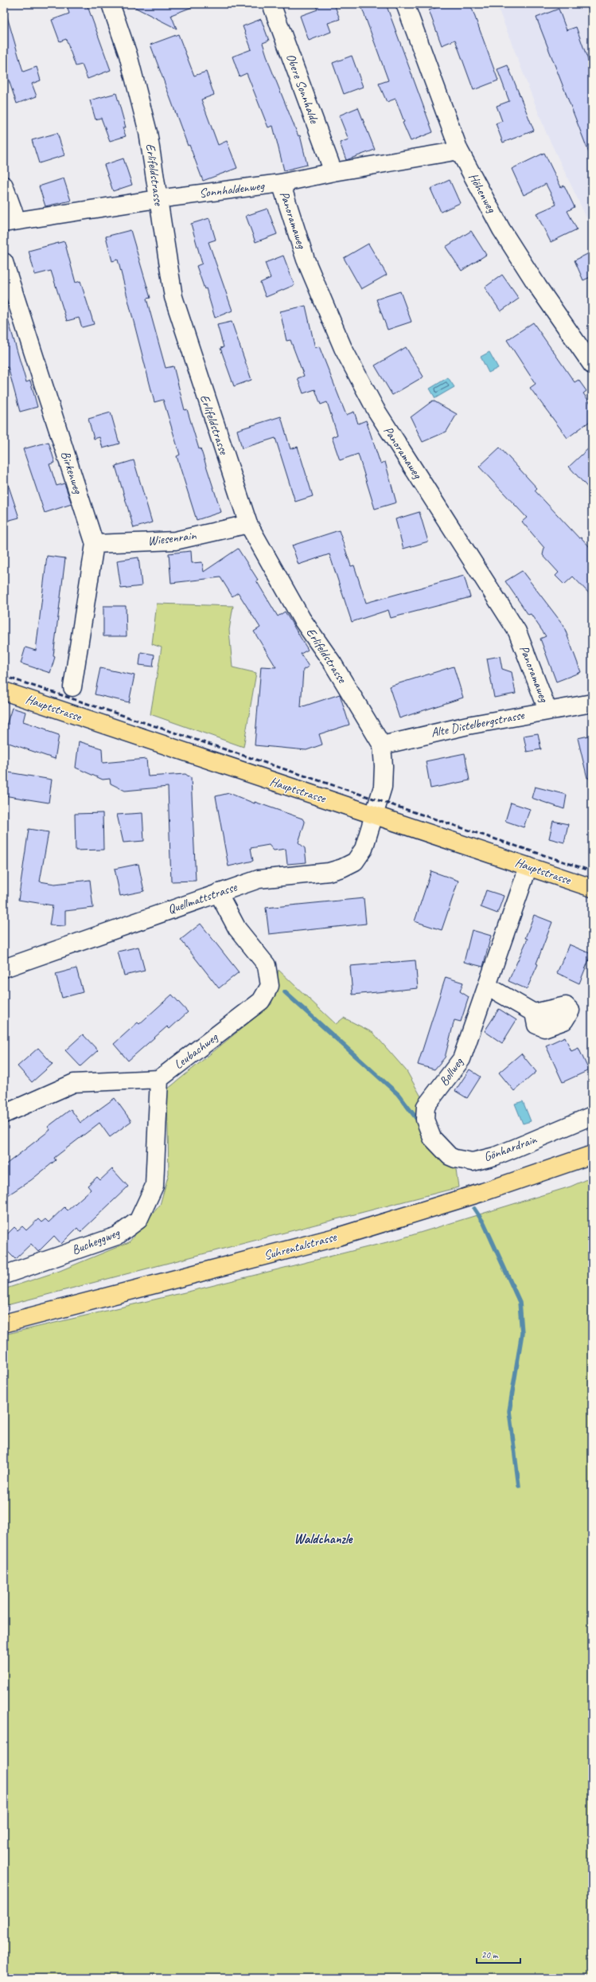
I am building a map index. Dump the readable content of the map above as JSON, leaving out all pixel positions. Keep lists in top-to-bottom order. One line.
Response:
{"streets":{"main road":["Hauptstrasse","Suhrentalstrasse"],"street":["Obere Sonnhalde","Erlifeldstrasse","Sonnhaldenweg","Höhenweg","Panoramaweg","Birkenweg","Wiesenrain","Alte Distelbergstrasse","Quellmattstrasse","Leubachweg","Bollweg","Gönhardrain","Bucheggweg"]},"crossings":[["Obere Sonnhalde","Sonnhaldenweg"],["Erlifeldstrasse","Sonnhaldenweg"],["Erlifeldstrasse","Wiesenrain"],["Erlifeldstrasse","Hauptstrasse"],["Erlifeldstrasse","Alte Distelbergstrasse"],["Erlifeldstrasse","Quellmattstrasse"],["Sonnhaldenweg","Höhenweg"],["Sonnhaldenweg","Panoramaweg"],["Panoramaweg","Alte Distelbergstrasse"],["Birkenweg","Wiesenrain"],["Hauptstrasse","Quellmattstrasse"],["Hauptstrasse","Bollweg"],["Quellmattstrasse","Leubachweg"],["Leubachweg","Bucheggweg"],["Bollweg","Gönhardrain"]],"districts":["Waldchanzle"],"scale_bar":"20 m"}
